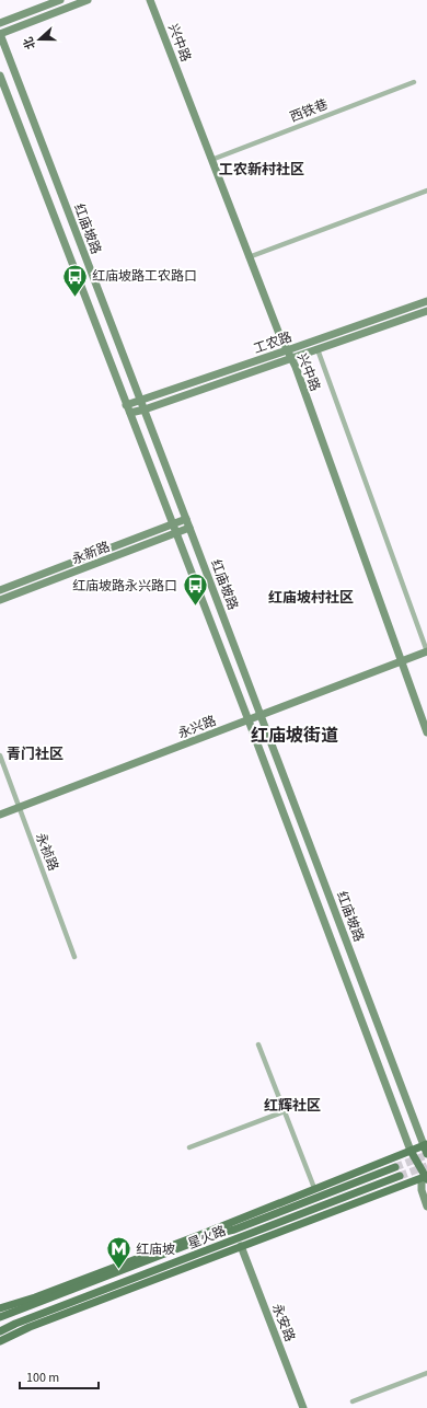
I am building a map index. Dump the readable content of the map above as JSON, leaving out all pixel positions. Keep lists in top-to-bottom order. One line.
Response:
{"streets":{"main road":["兴中路","红庙坡路","工农路","永新路","永兴路","星火路","永安路"],"street":["西铁巷","永祯路"]},"crossings":[["兴中路","西铁巷"],["兴中路","工农路"],["兴中路","永兴路"],["红庙坡路","工农路"],["红庙坡路","永新路"],["红庙坡路","永兴路"],["永兴路","永祯路"]],"districts":["工农新村社区","红庙坡村社区","红庙坡街道","青门社区","红辉社区"],"places":{"bus stop":["红庙坡路工农路口","红庙坡路永兴路口"],"metro station":["红庙坡"]},"scale_bar":"100 m","north":"left"}
